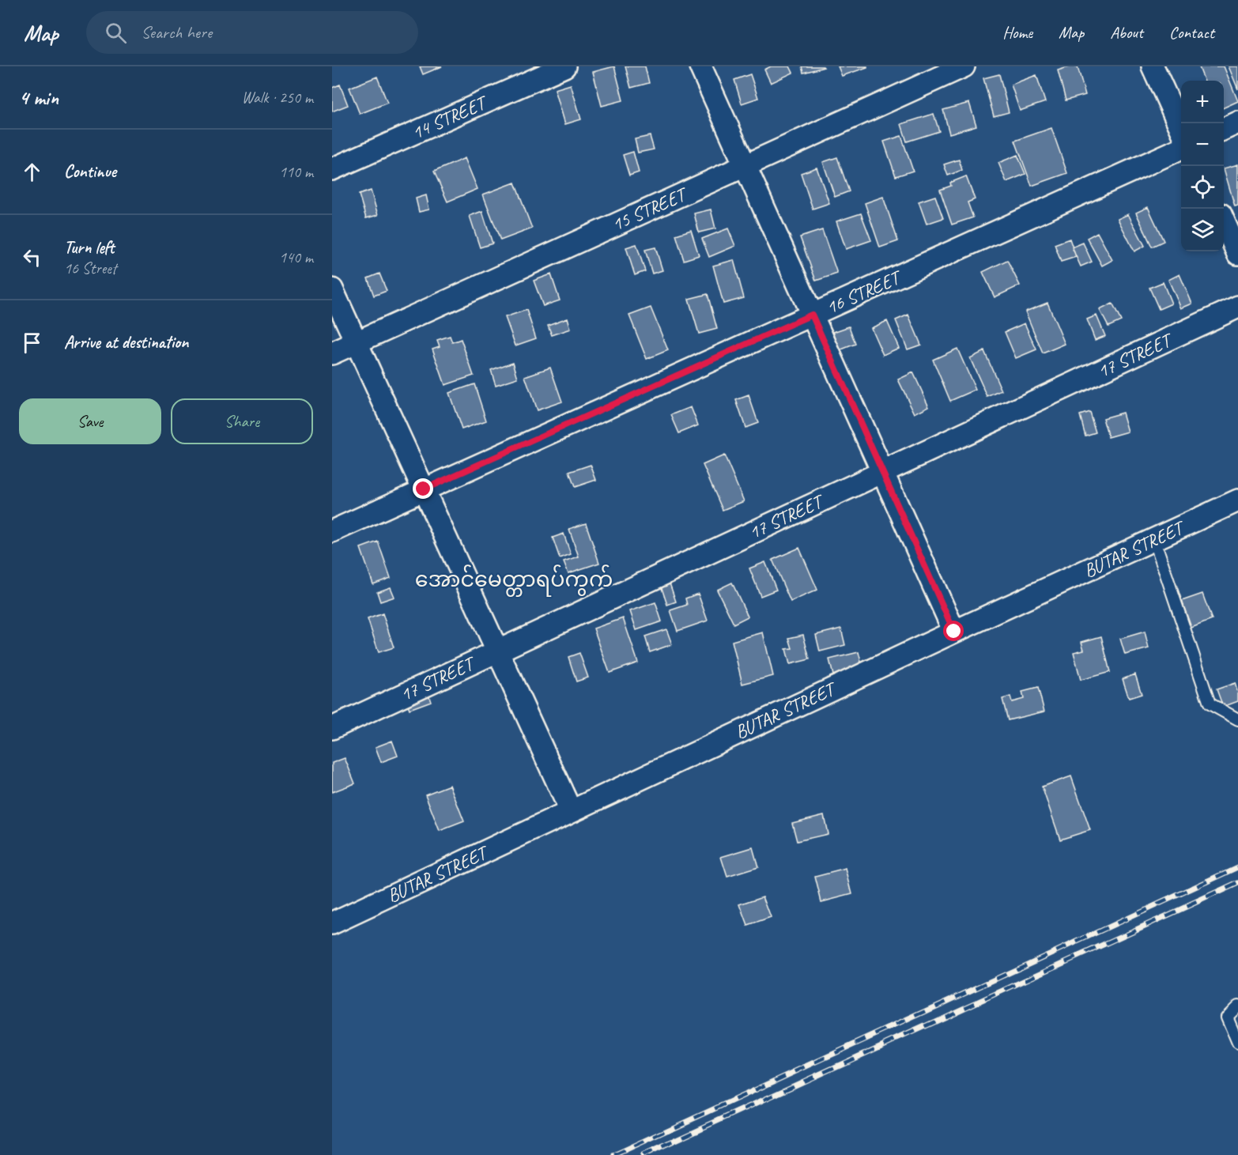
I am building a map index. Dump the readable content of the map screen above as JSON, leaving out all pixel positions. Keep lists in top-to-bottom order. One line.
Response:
{"streets":{"street":["14 STREET","15 STREET","16 STREET","17 STREET","BUTAR STREET"]},"districts":["အောင်မေတ္တာရပ်ကွက်"],"page":{"header":"Map","search":"Search here","nav":["Home","Map","About","Contact"],"heading":["4 min","Walk · 250 m"],"map_buttons":["+","−"],"list":[["Continue","110 m"],["Turn left","16 Street","140 m"],"Arrive at destination"],"buttons":["Save","Share"]}}
